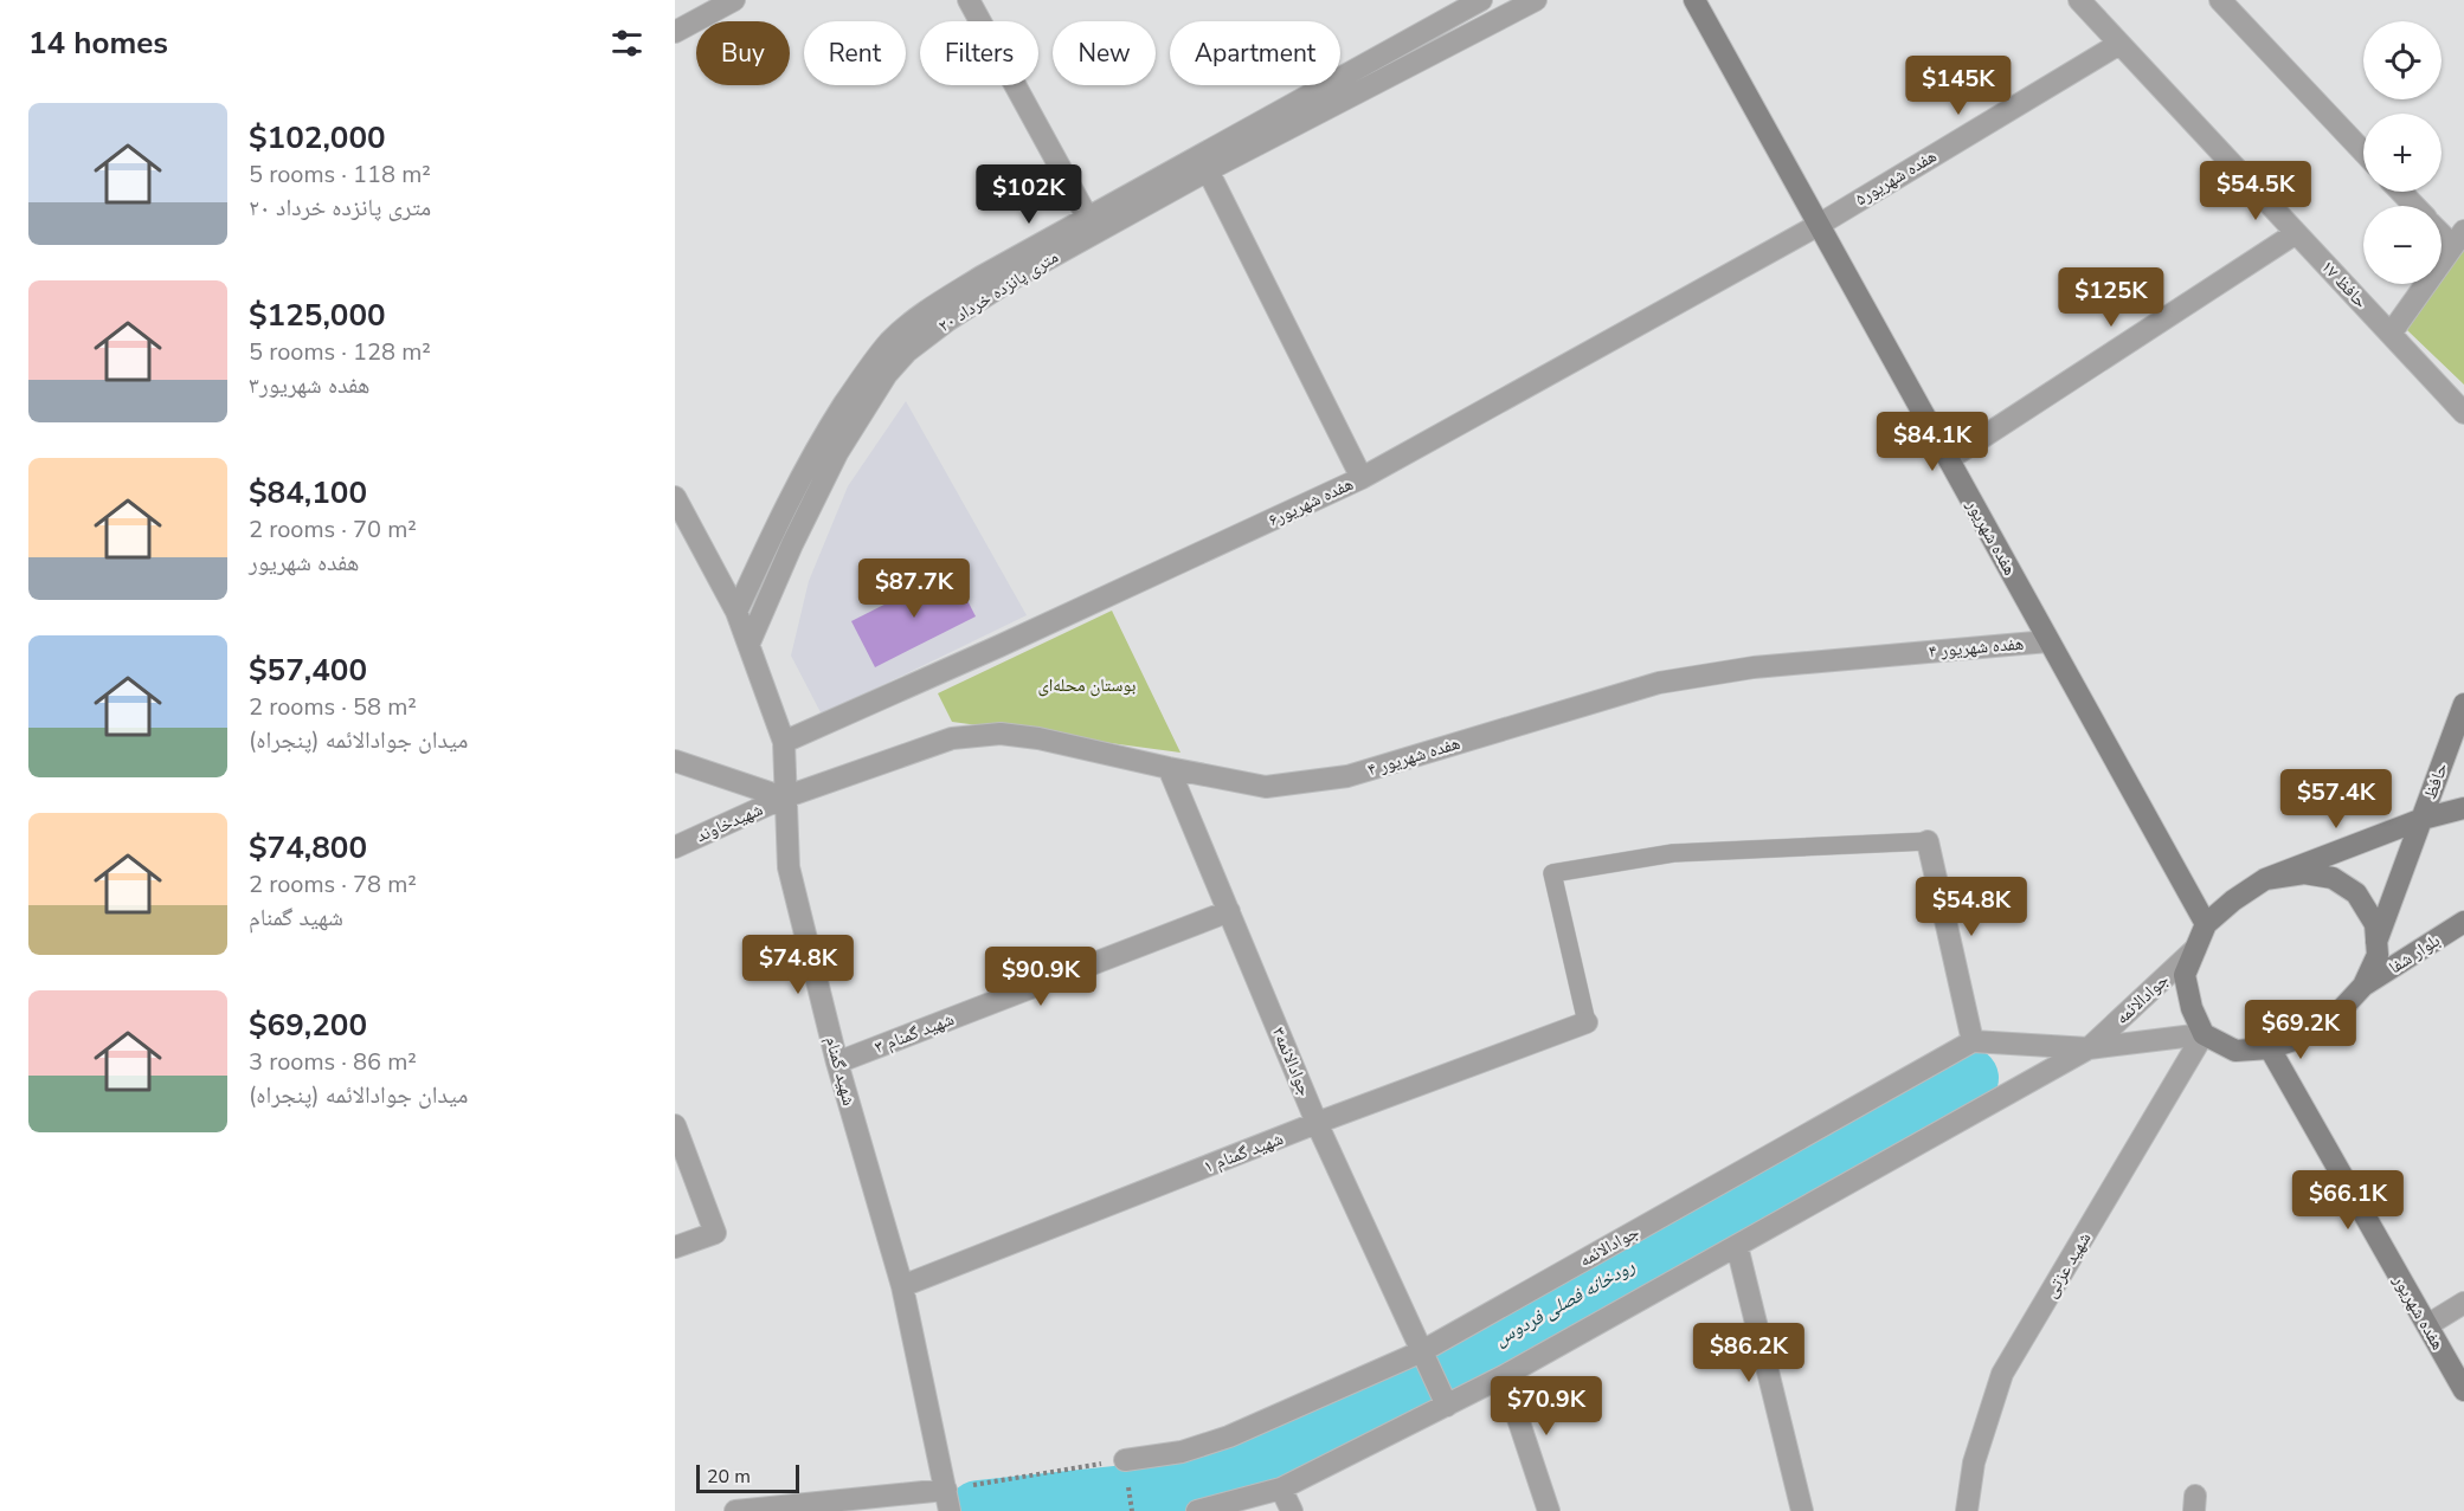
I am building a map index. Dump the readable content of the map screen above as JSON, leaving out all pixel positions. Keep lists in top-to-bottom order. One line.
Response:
{"streets":{"main road":["هفده شهریور","حافظ","بلوار شفا"],"street":["هفده شهریور۵","حافظ ۱۷","۲۰ متری پانزده خرداد","هفده شهریور۶","هفده شهریور ۴","شهیدخاوند","جوادالائمه","شهید گمنام ۳","جوادالائمه۳","شهید گمنام","شهید گمنام ۱","شهید عزتی"]},"crossings":[["هفده شهریور۵","حافظ ۱۷"],["هفده شهریور۵","هفده شهریور۶"],["هفده شهریور۵","هفده شهریور"],["۲۰ متری پانزده خرداد","شهید گمنام"],["هفده شهریور۶","هفده شهریور"],["هفده شهریور۶","شهید گمنام"],["هفده شهریور","هفده شهریور ۴"],["هفده شهریور","حافظ"],["هفده شهریور","بلوار شفا"],["هفده شهریور","جوادالائمه"],["هفده شهریور","شهید عزتی"],["هفده شهریور ۴","شهیدخاوند"],["هفده شهریور ۴","جوادالائمه۳"],["هفده شهریور ۴","شهید گمنام"],["حافظ","بلوار شفا"],["حافظ","جوادالائمه"],["حافظ","شهید عزتی"],["شهیدخاوند","شهید گمنام"],["بلوار شفا","جوادالائمه"],["بلوار شفا","شهید عزتی"],["جوادالائمه","جوادالائمه۳"],["جوادالائمه","شهید عزتی"],["شهید گمنام ۳","جوادالائمه۳"],["شهید گمنام ۳","شهید گمنام"],["جوادالائمه۳","شهید گمنام ۱"],["شهید گمنام","شهید گمنام ۱"]],"water":["رودخانه فصلی فردوس"],"parks":["بوستان محله‌ای"],"scale_bar":"20 m","page":{"heading":"14 homes","map_buttons":["+","−"],"chip":["Buy","Rent","Filters","New","Apartment"],"price":["$145K","$54.5K","$102K","$125K","$84.1K","$87.7K","$57.4K","$54.8K","$74.8K","$90.9K","$69.2K","$66.1K","$86.2K","$70.9K"],"list":[{"name":"$102,000","note":"5 rooms · 118 m² · ۲۰ متری پانزده خرداد"},{"name":"$125,000","note":"5 rooms · 128 m² · هفده شهریور۳"},{"name":"$84,100","note":"2 rooms · 70 m² · هفده شهریور"},{"name":"$57,400","note":"2 rooms · 58 m² · میدان جوادالائمه (پنجراه)"},{"name":"$74,800","note":"2 rooms · 78 m² · شهید گمنام"},{"name":"$69,200","note":"3 rooms · 86 m² · میدان جوادالائمه (پنجراه)"}],"scale":"20 m"}}
